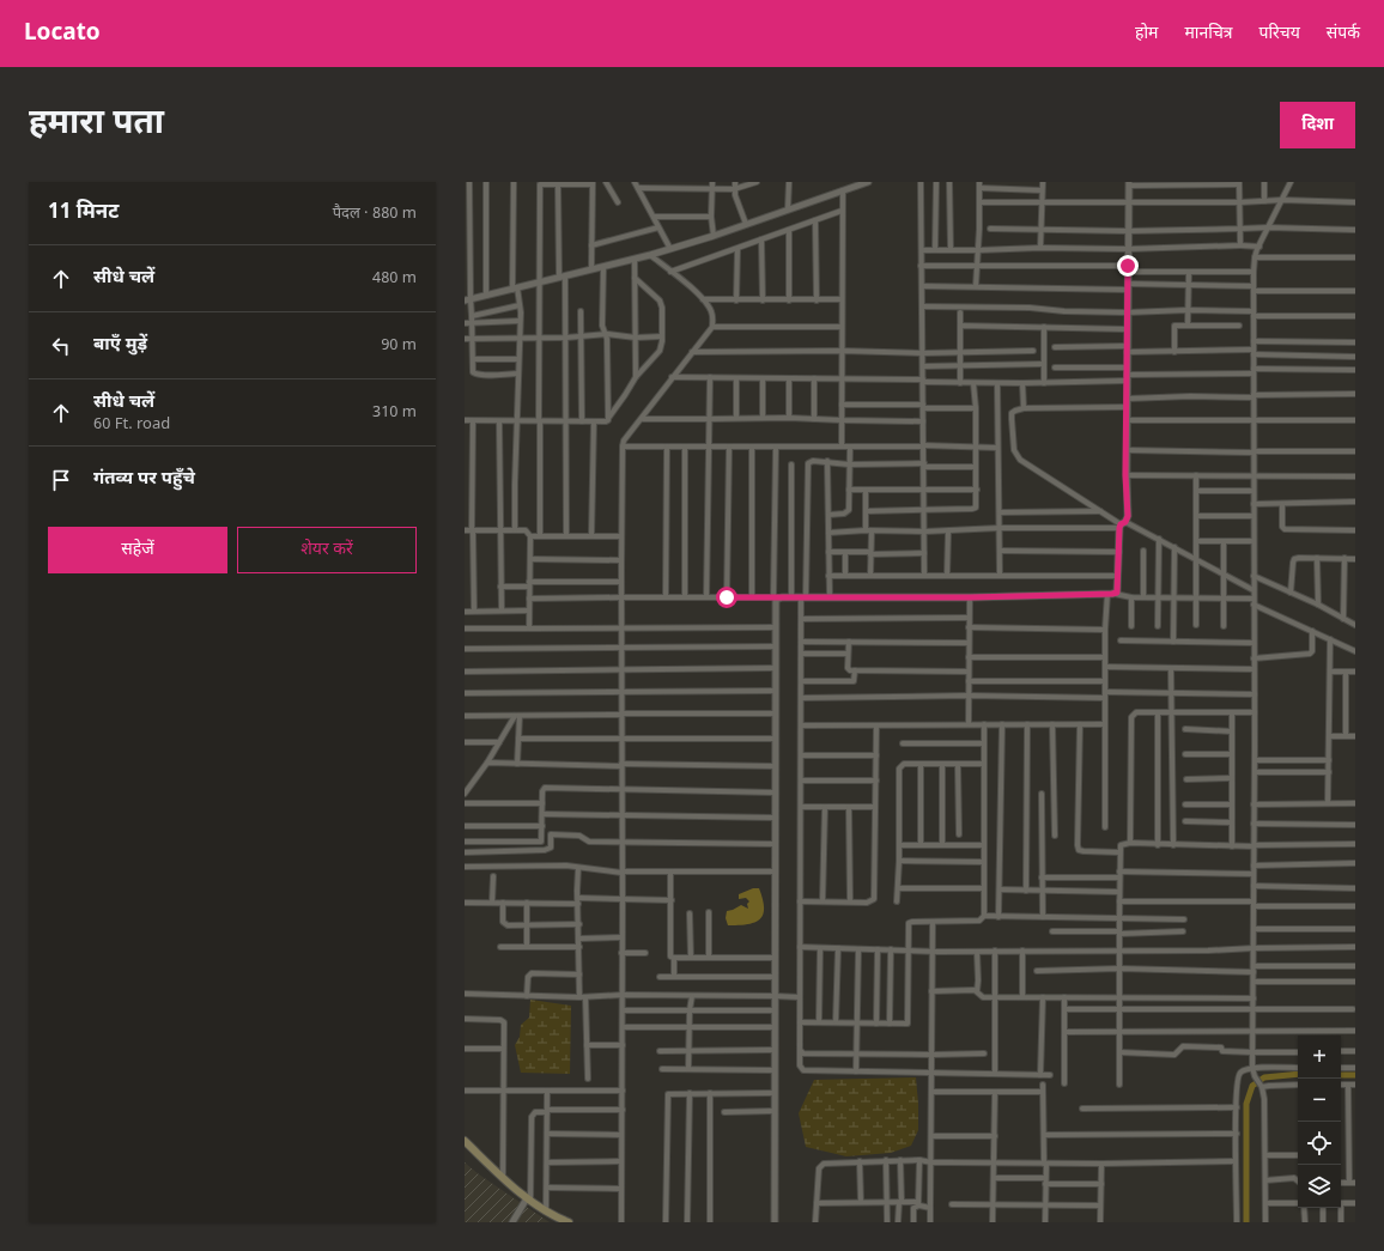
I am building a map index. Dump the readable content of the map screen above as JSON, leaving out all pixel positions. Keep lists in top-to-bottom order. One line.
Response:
{"page":{"header":"Locato","nav":["होम","मानचित्र","परिचय","संपर्क"],"buttons":["दिशा",["सहेजें","शेयर करें"]],"title":"हमारा पता","heading":["11 मिनट","पैदल · 880 m"],"list":[["सीधे चलें","480 m"],["बाएँ मुड़ें","90 m"],["सीधे चलें","60 Ft. road","310 m"],"गंतव्य पर पहुँचे"],"map_buttons":["+","−"]}}
